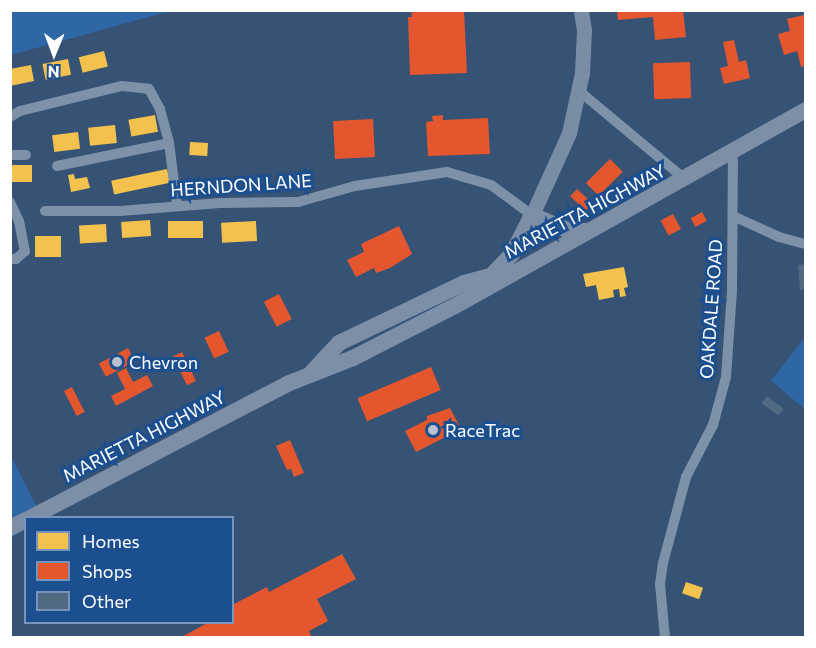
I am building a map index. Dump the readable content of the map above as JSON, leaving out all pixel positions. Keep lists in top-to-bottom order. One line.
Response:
{"streets":{"main road":["MARIETTA HIGHWAY"],"street":["HERNDON LANE","OAKDALE ROAD"]},"crossings":[["HERNDON LANE","MARIETTA HIGHWAY"],["MARIETTA HIGHWAY","OAKDALE ROAD"]],"places":["Chevron","RaceTrac"],"legend":["Homes","Shops","Other"],"north":"bottom"}
